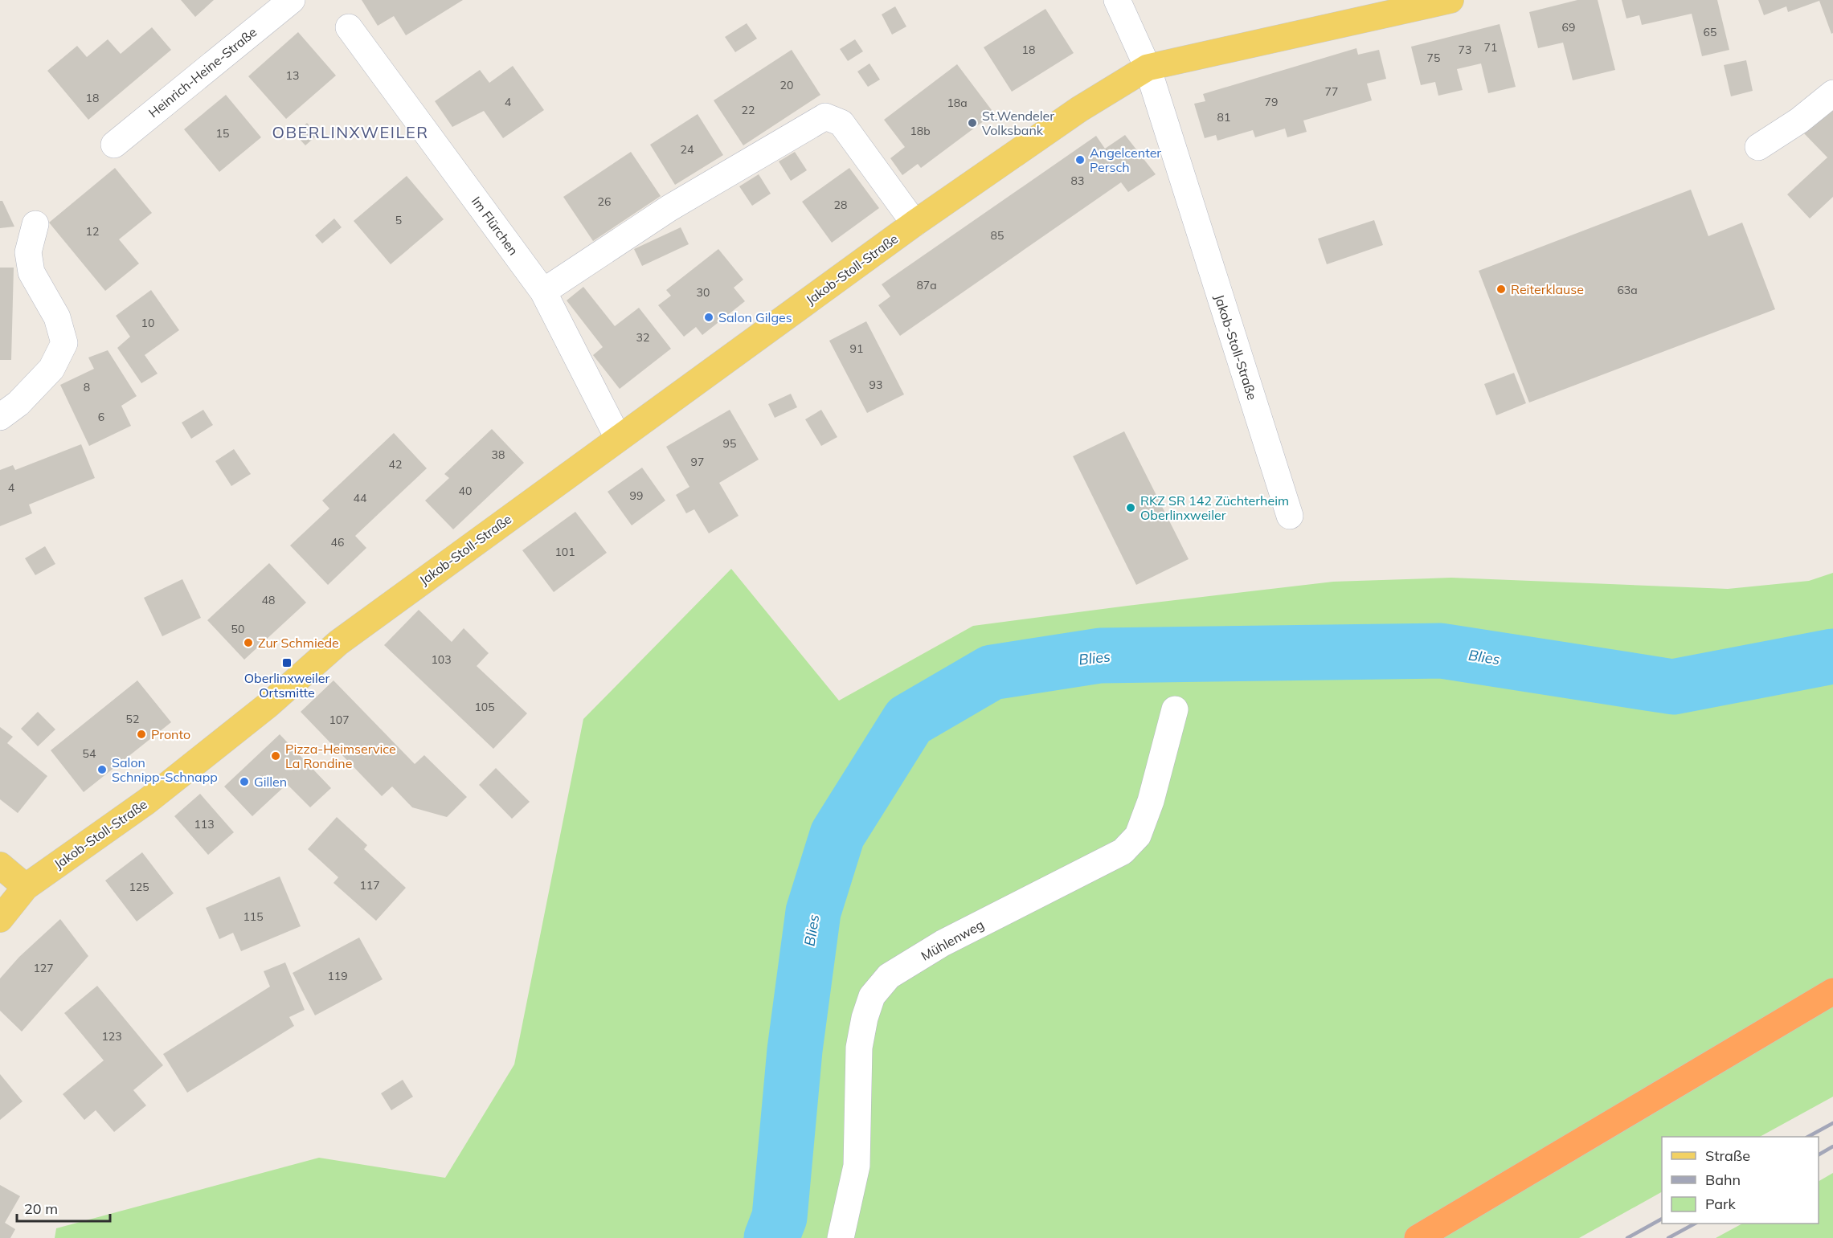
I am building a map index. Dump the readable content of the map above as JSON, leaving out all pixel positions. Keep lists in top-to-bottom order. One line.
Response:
{"streets":{"main road":["Jakob-Stoll-Straße"],"street":["Heinrich-Heine-Straße","Im Flürchen","Mühlenweg"]},"crossings":[["Im Flürchen","Jakob-Stoll-Straße"]],"districts":["OBERLINXWEILER"],"water":["Blies"],"places":{"other":["St.Wendeler Volksbank","Angelcenter Persch","Reiterklause","Salon Gilges","RKZ SR 142 Züchterheim Oberlinxweiler","Zur Schmiede","Pronto","Pizza-Heimservice La Rondine","Salon Schnipp-Schnapp","Gillen"],"transit":["Oberlinxweiler Ortsmitte"]},"house_numbers":["69","65","71","18","73","75","13","20","77","18","4","79","18a","22","81","18b","15","24","83","26","28","5","12","85","87a","63a","30","10","32","91","93","8","6","95","38","97","42","4","40","99","44","46","101","48","50","103","105","52","107","54","113","117","125","115","127","119","123"],"legend":["Straße","Bahn","Park"],"scale_bar":"20 m"}
